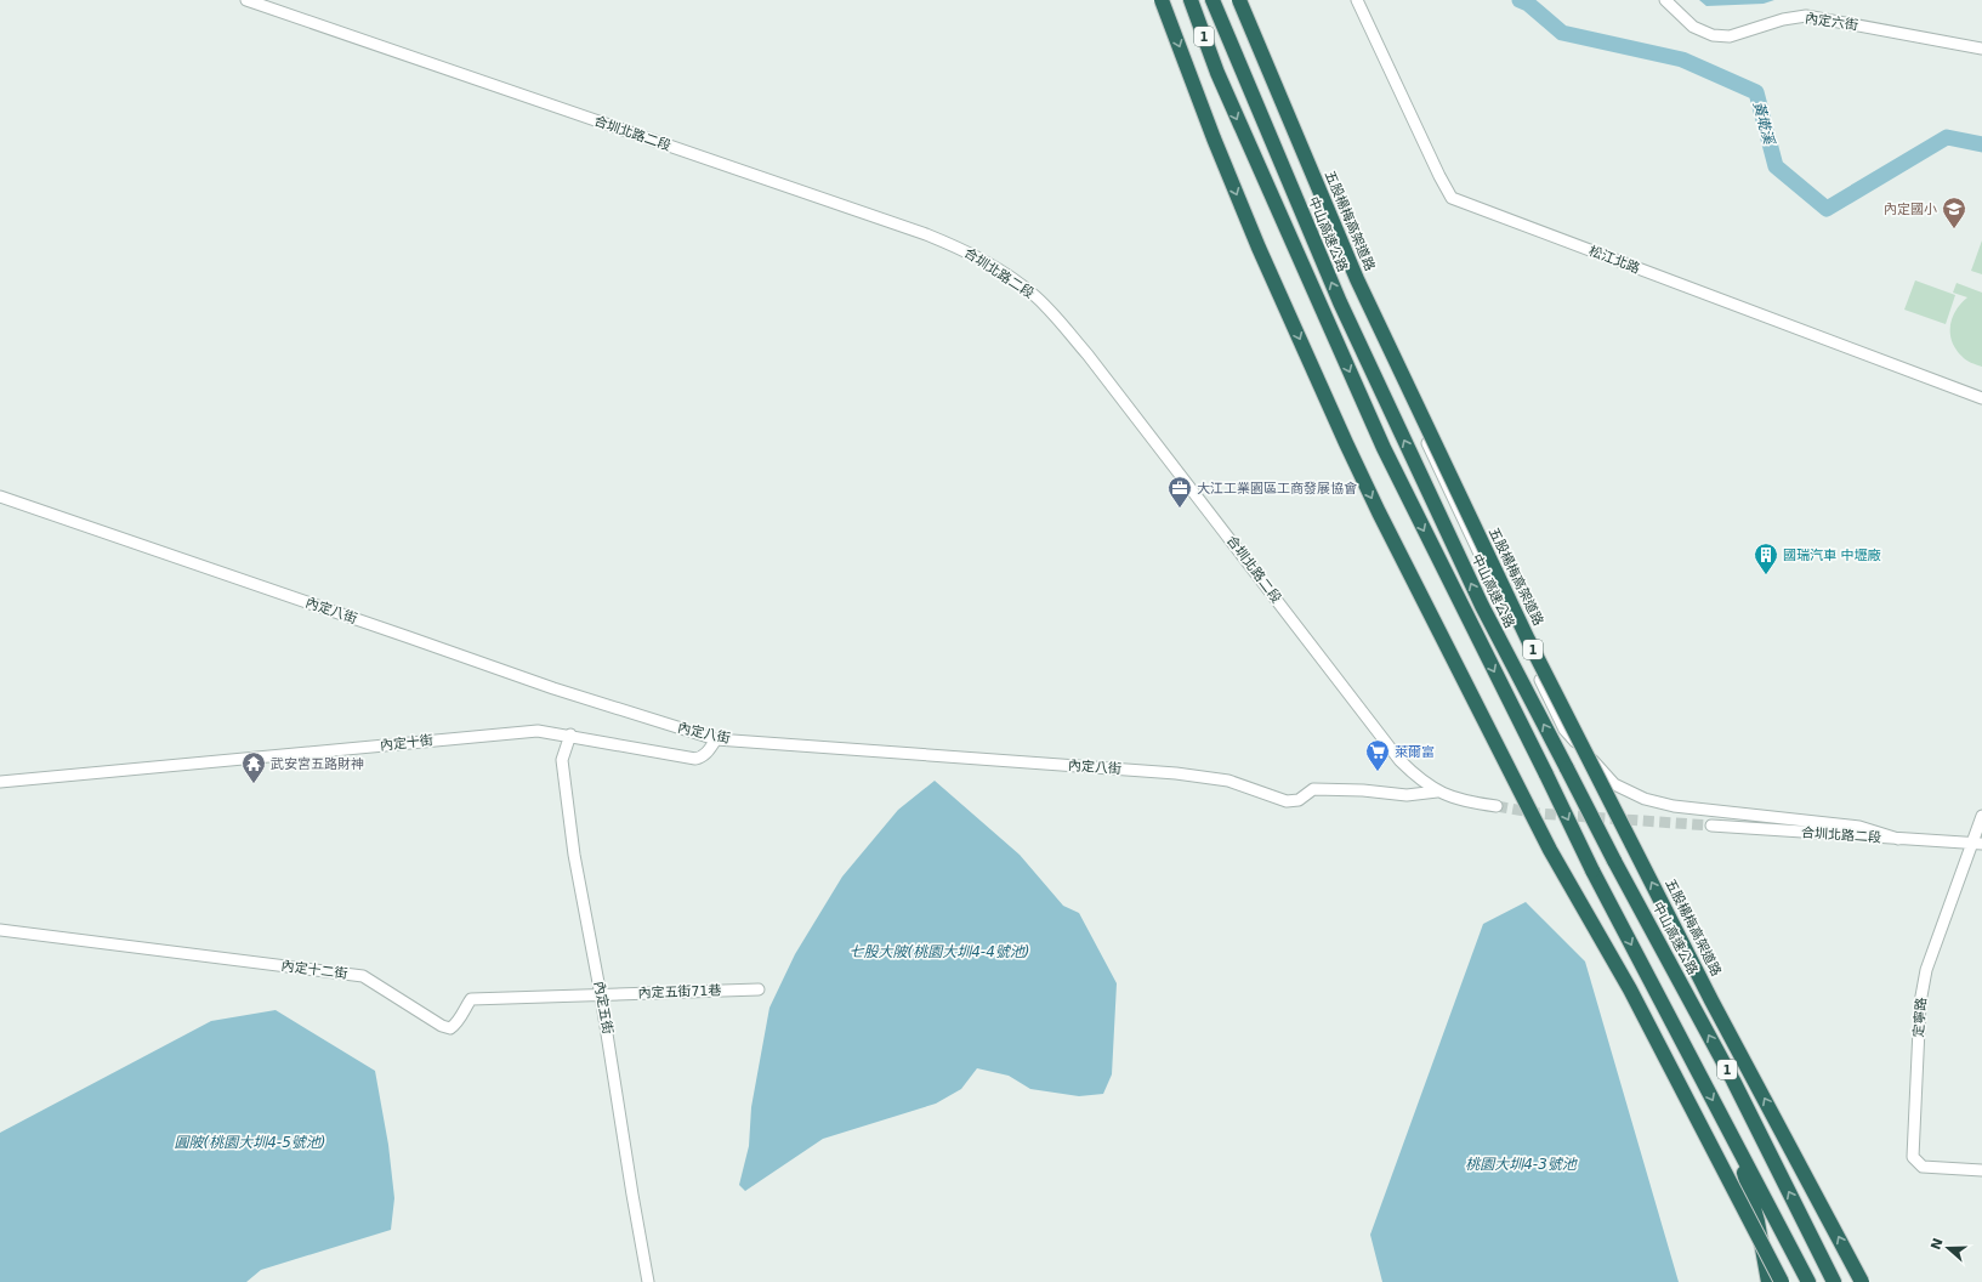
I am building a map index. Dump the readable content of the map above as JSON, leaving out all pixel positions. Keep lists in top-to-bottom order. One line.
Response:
{"streets":{"highway":["1","五股楊梅高架道路","中山高速公路"],"street":["內定六街","合圳北路二段","松江北路","內定八街","內定十街","內定十二街","內定五街71巷","內定五街","定寧路"]},"crossings":[["合圳北路二段","內定八街"],["合圳北路二段","定寧路"],["內定八街","內定十街"],["內定十街","內定五街"],["內定十二街","內定五街71巷"],["內定十二街","內定五街"],["內定五街71巷","內定五街"]],"water":["黃墘溪","七股大陂(桃園大圳4-4號池)","圓陂(桃園大圳4-5號池)","桃園大圳4-3號池"],"places":{"school or university":["內定國小"],"office":["大江工業園區工商發展協會"],"building":["國瑞汽車 中壢廠"],"supermarket":["萊爾富"],"temple":["武安宮五路財神"]},"north":"left"}
